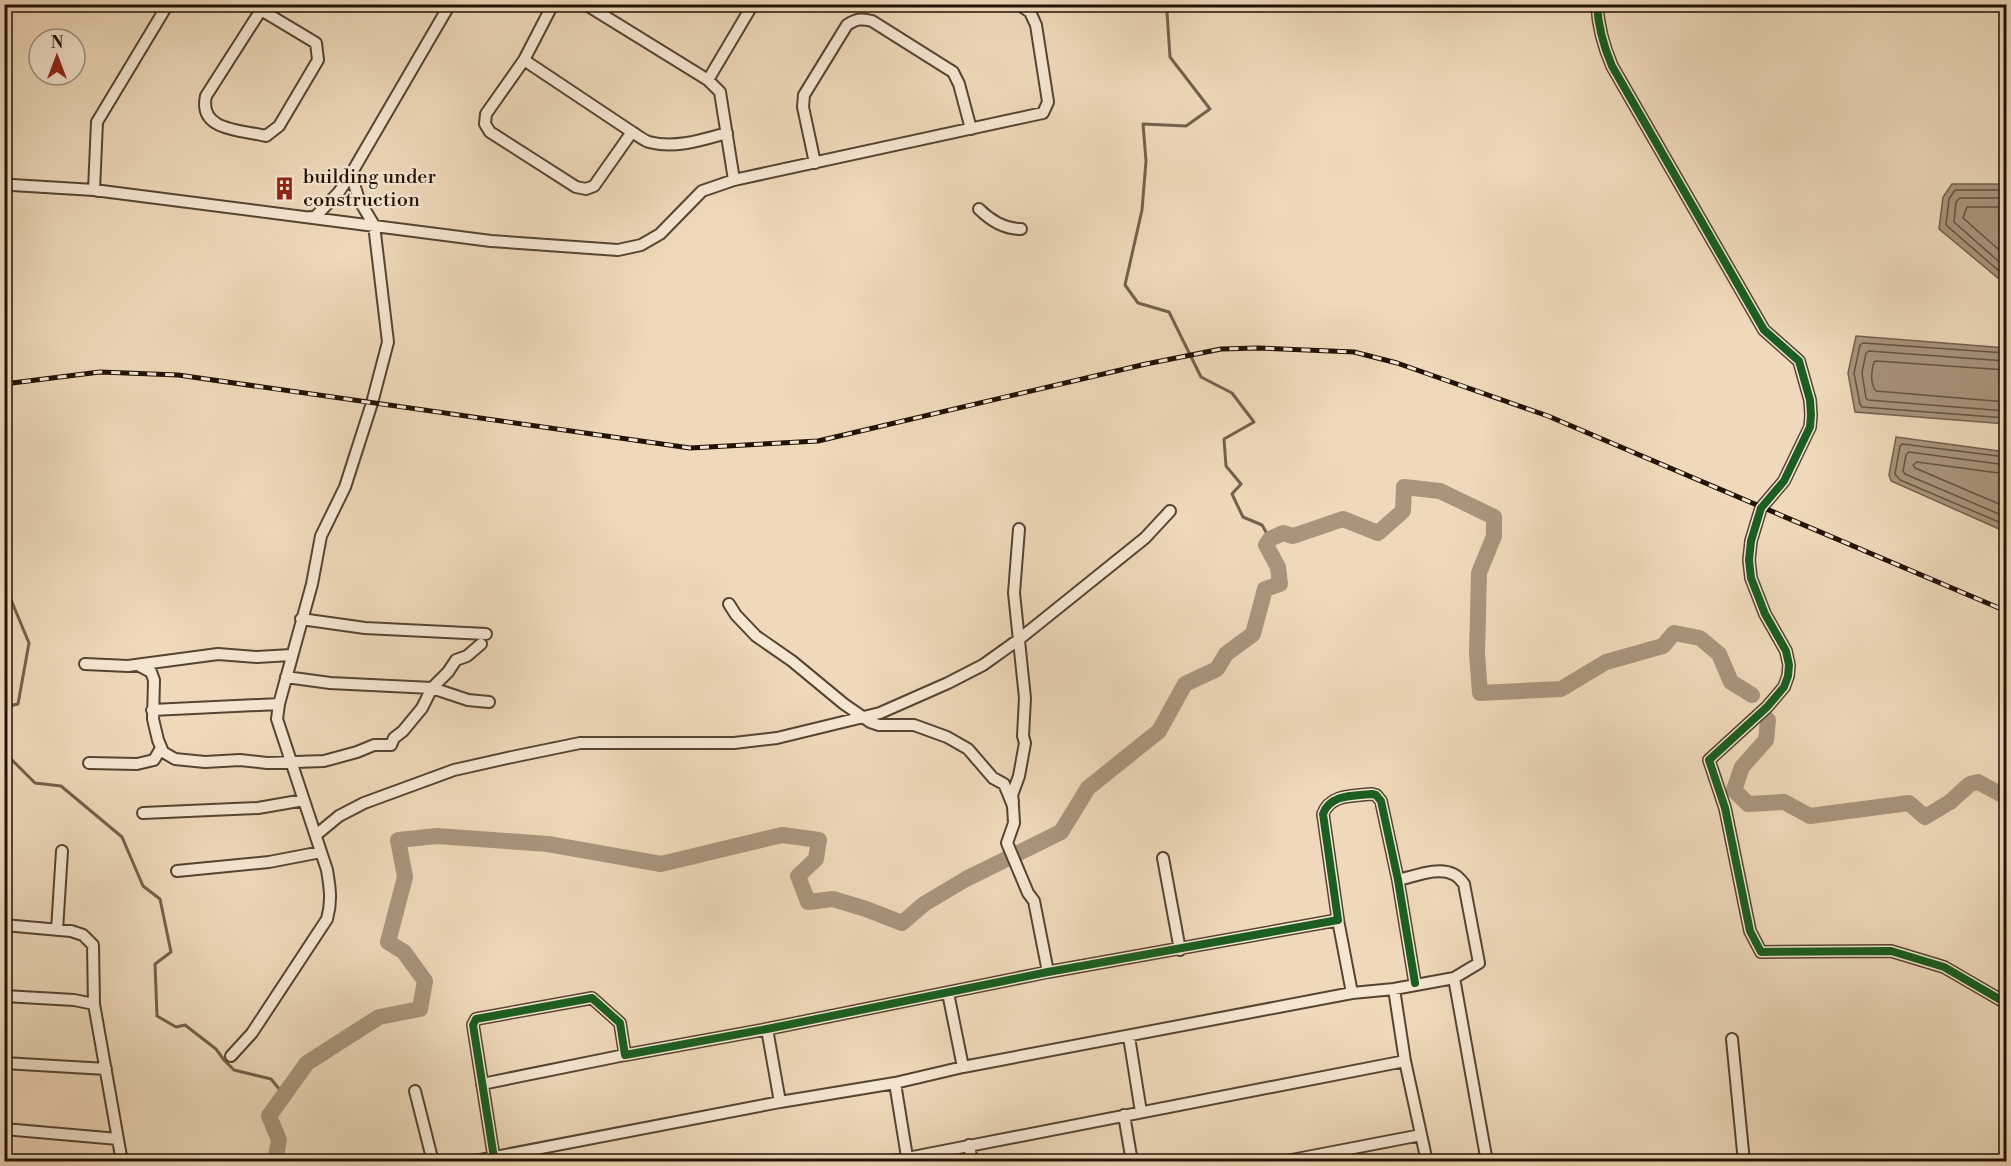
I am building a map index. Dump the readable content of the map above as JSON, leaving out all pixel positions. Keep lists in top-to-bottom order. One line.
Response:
{"places":{"building":["building under construction"]},"north":"top"}
